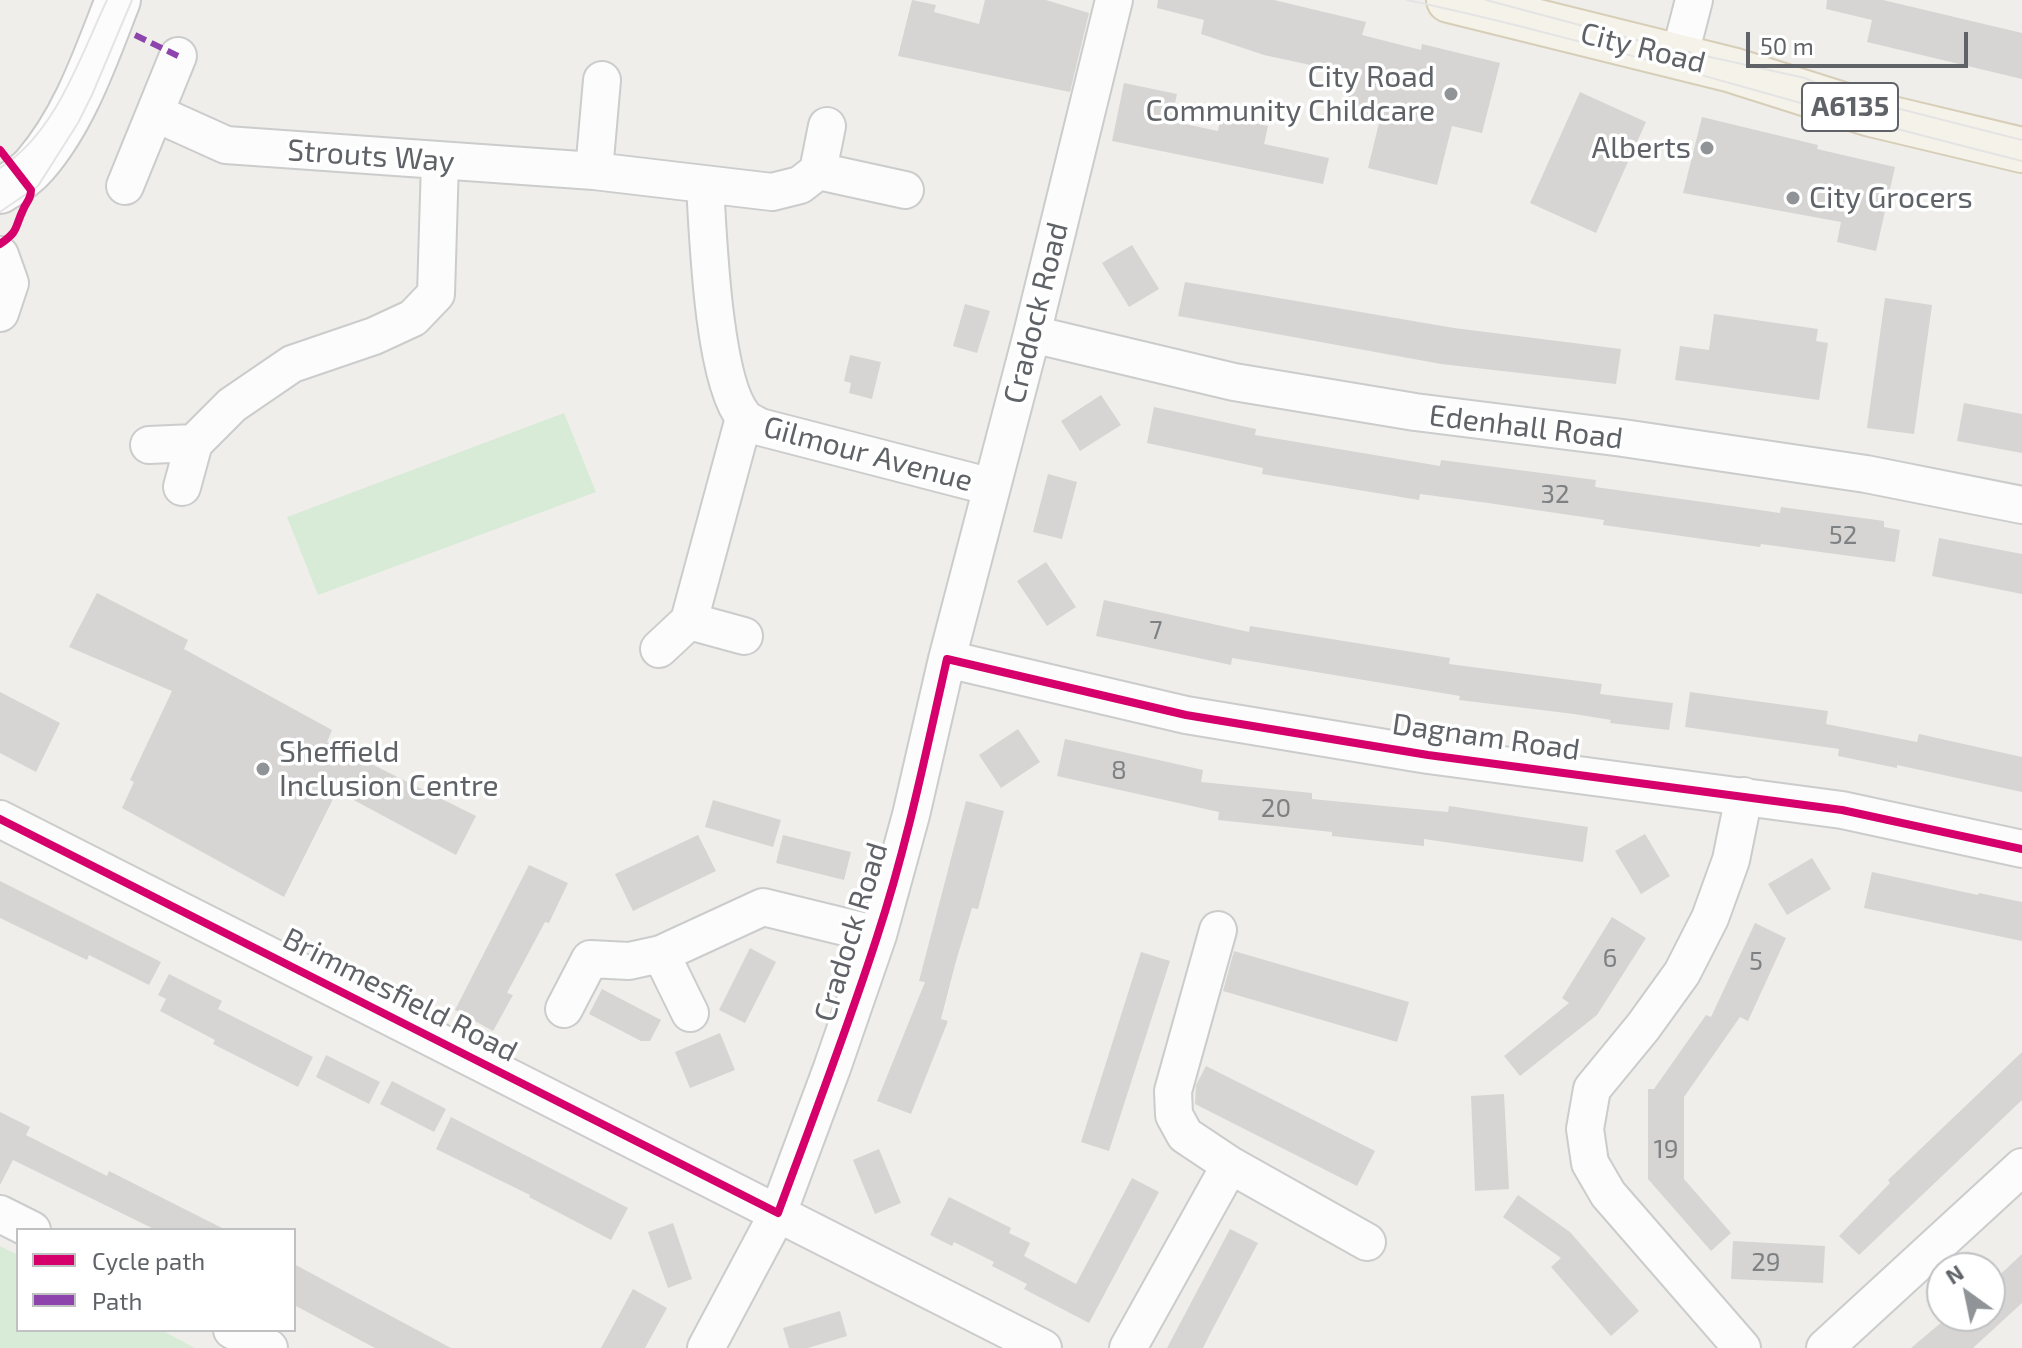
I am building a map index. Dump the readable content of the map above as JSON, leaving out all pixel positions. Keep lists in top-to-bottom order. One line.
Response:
{"streets":{"main road":["City Road","A6135"],"street":["Strouts Way","Cradock Road","Edenhall Road","Gilmour Avenue","Dagnam Road","Brimmesfield Road"]},"crossings":[["Strouts Way","Gilmour Avenue"],["Cradock Road","Edenhall Road"],["Cradock Road","Gilmour Avenue"],["Cradock Road","Dagnam Road"],["Cradock Road","Brimmesfield Road"]],"places":["City Road Community Childcare","Alberts","City Grocers","Sheffield Inclusion Centre"],"house_numbers":["32","52","7","8","20","6","5","19","29"],"legend":["Cycle path","Path"],"scale_bar":"50 m","north":"top left"}
